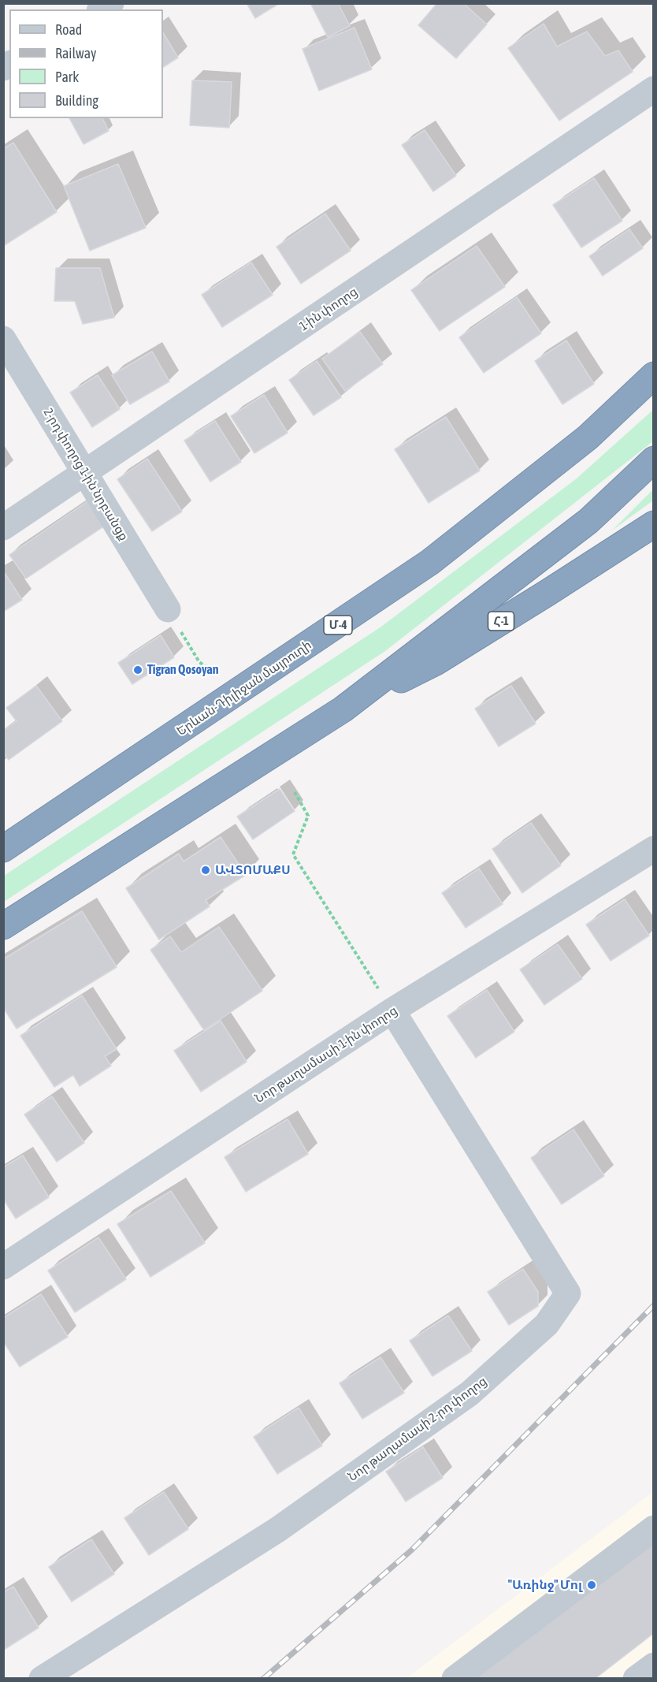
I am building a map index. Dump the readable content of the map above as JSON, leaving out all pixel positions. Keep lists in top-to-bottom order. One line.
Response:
{"streets":{"highway":["Հ-1","Մ-4","Երևան-Դիլիջան մայրուղի"],"street":["1-ին փողոց","2-րդ փողոց 1-ին նրբանցք","Նոր թաղամասի 1-ին փողոց","Նոր թաղամասի 2-րդ փողոց"]},"crossings":[["1-ին փողոց","2-րդ փողոց 1-ին նրբանցք"],["Նոր թաղամասի 1-ին փողոց","Նոր թաղամասի 2-րդ փողոց"]],"places":["Tigran Qosoyan","ԱՎՏՈՄԱՔՍ","\"Առինջ\" Մոլ"],"legend":["Road","Railway","Park","Building"]}
